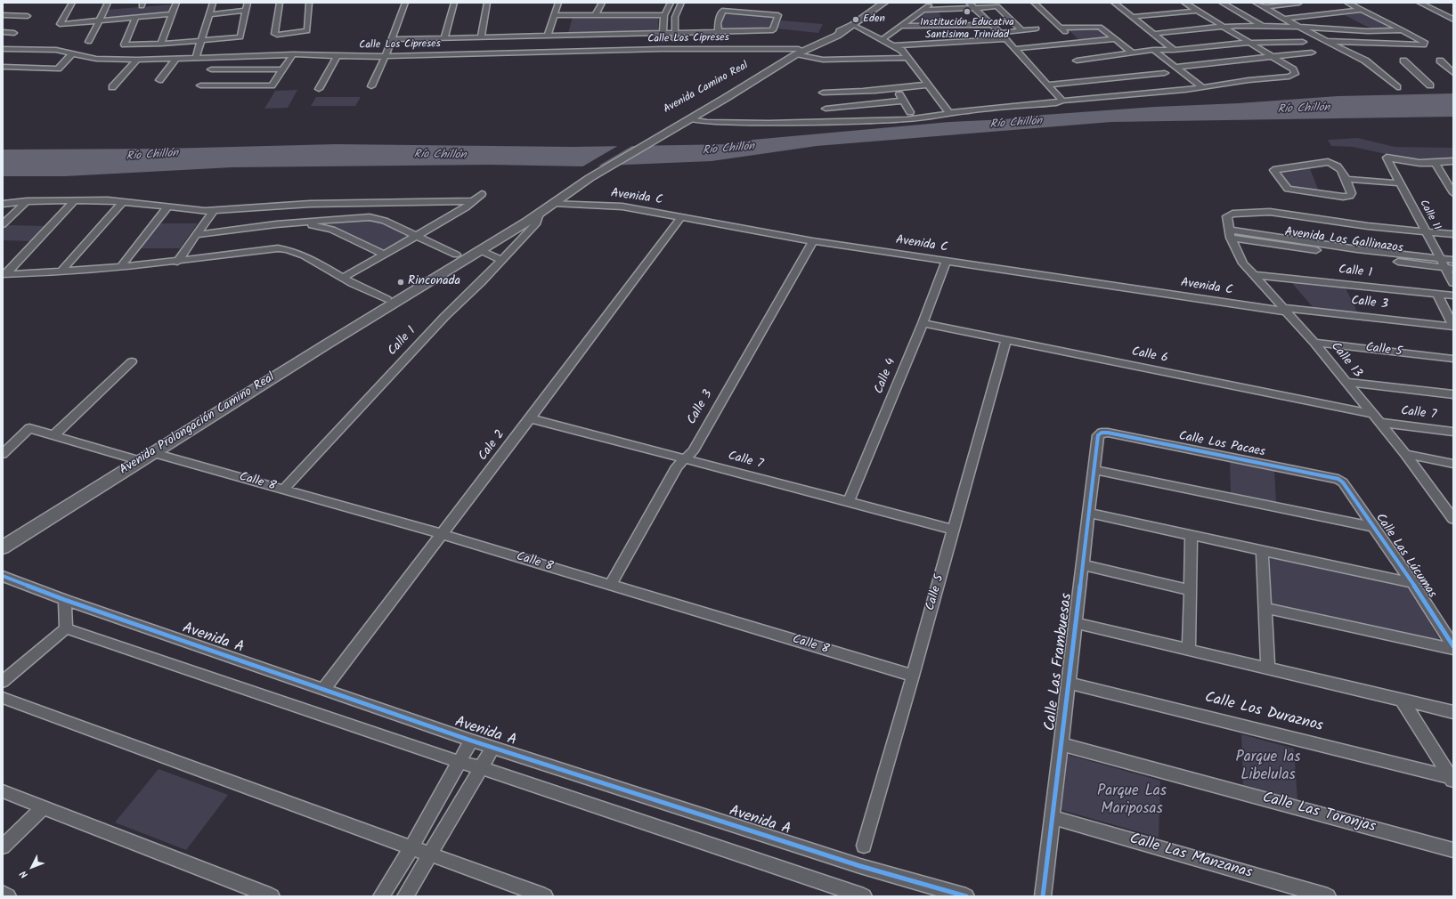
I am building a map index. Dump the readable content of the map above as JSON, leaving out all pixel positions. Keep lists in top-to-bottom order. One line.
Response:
{"streets":{"main road":["Avenida Camino Real","Avenida Prolongación Camino Real"],"street":["Calle Los Cipreses","Avenida C","Calle 11","Avenida Los Gallinazos","Calle 1","Calle 3","Calle 5","Calle 6","Calle 13","Calle 4","Calle 7","Calle Los Pacaes","Cale 2","Calle 8","Calle Las Lúcumas","Avenida A","Calle Las Frambuesas","Calle Los Duraznos","Calle Las Toronjas","Calle Las Manzanas"]},"crossings":[["Calle Los Cipreses","Avenida Camino Real"],["Avenida Camino Real","Avenida Prolongación Camino Real"],["Avenida C","Calle 3"],["Avenida C","Calle 13"],["Avenida C","Calle 4"],["Avenida C","Avenida Prolongación Camino Real"],["Avenida C","Cale 2"],["Calle 11","Avenida Los Gallinazos"],["Calle 11","Calle 13"],["Avenida Los Gallinazos","Calle 13"],["Calle 1","Calle 13"],["Calle 1","Avenida Prolongación Camino Real"],["Calle 1","Calle 8"],["Calle 3","Calle 13"],["Calle 3","Calle 7"],["Calle 3","Calle 8"],["Calle 5","Calle 6"],["Calle 5","Calle 13"],["Calle 5","Calle 7"],["Calle 5","Calle 8"],["Calle 6","Calle 13"],["Calle 6","Calle 4"],["Calle 13","Calle 7"],["Calle 4","Calle 7"],["Calle 7","Cale 2"],["Avenida Prolongación Camino Real","Calle 8"],["Calle Los Pacaes","Calle Las Lúcumas"],["Calle Los Pacaes","Calle Las Frambuesas"],["Cale 2","Calle 8"],["Cale 2","Avenida A"],["Calle Las Frambuesas","Calle Los Duraznos"],["Calle Las Frambuesas","Calle Las Toronjas"],["Calle Las Frambuesas","Calle Las Manzanas"]],"water":["Río Chillón"],"parks":["Parque las Libelulas","Parque Las Mariposas"],"places":["Institución Educativa Santisima Trinidad","Eden","Rinconada"],"north":"bottom left"}
